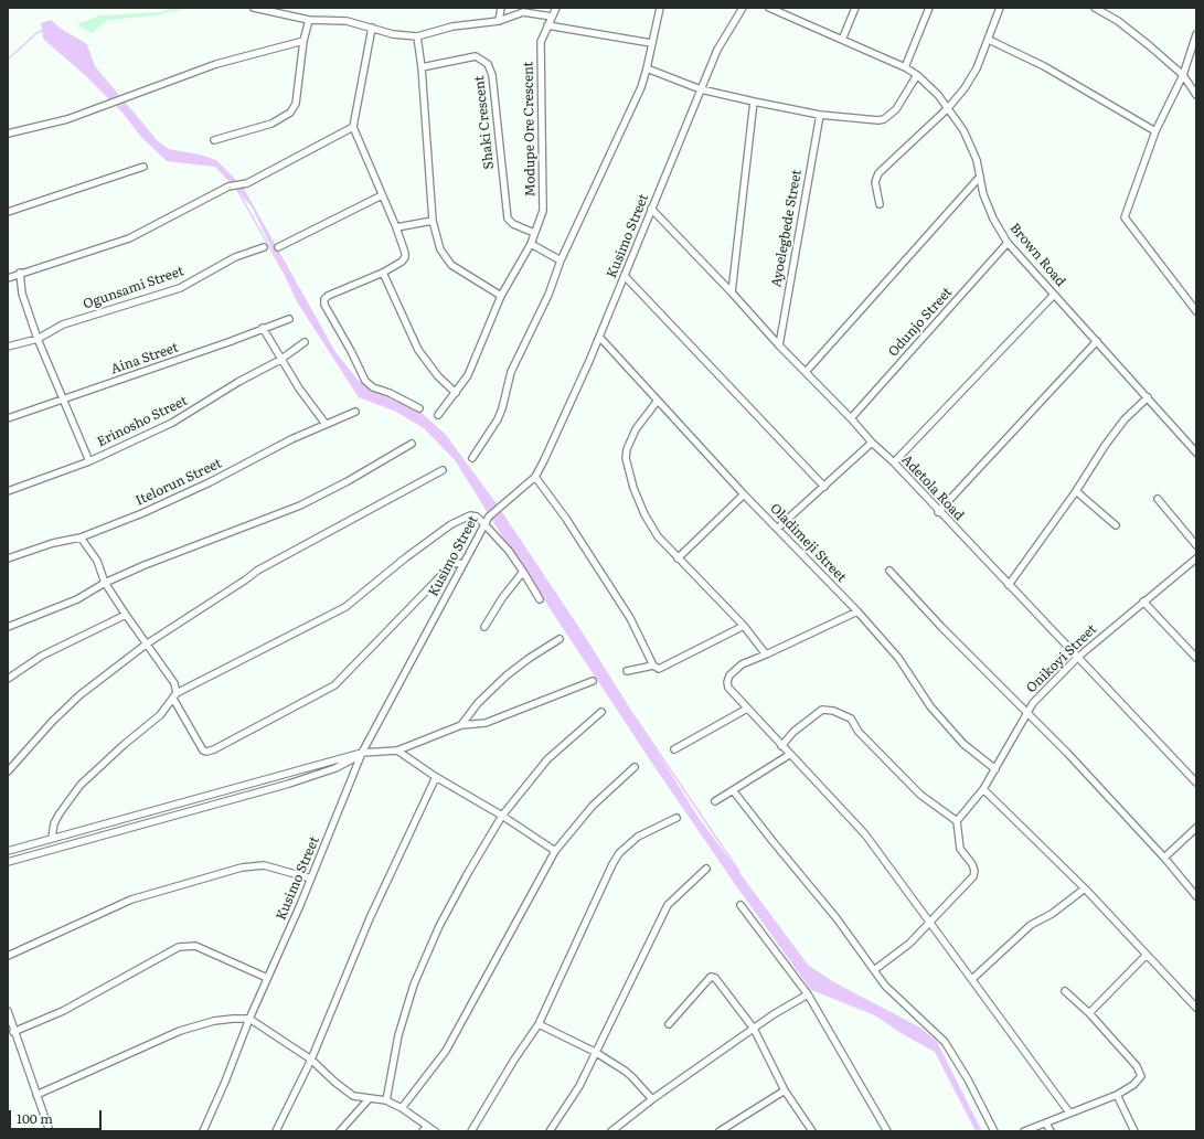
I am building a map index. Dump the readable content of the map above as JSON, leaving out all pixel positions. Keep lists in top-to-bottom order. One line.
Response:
{"streets":{"street":["Shaki Crescent","Modupe Ore Crescent","Ayoelegbede Street","Kusimo Street","Brown Road","Ogunsami Street","Odunjo Street","Aina Street","Erinosho Street","Itelorun Street","Adetola Road","Oladimeji Street","Onikoyi Street"]},"crossings":[["Shaki Crescent","Modupe Ore Crescent"],["Ayoelegbede Street","Adetola Road"],["Kusimo Street","Adetola Road"],["Kusimo Street","Oladimeji Street"],["Brown Road","Odunjo Street"],["Odunjo Street","Adetola Road"],["Adetola Road","Onikoyi Street"],["Oladimeji Street","Onikoyi Street"]],"scale_bar":"100 m"}
